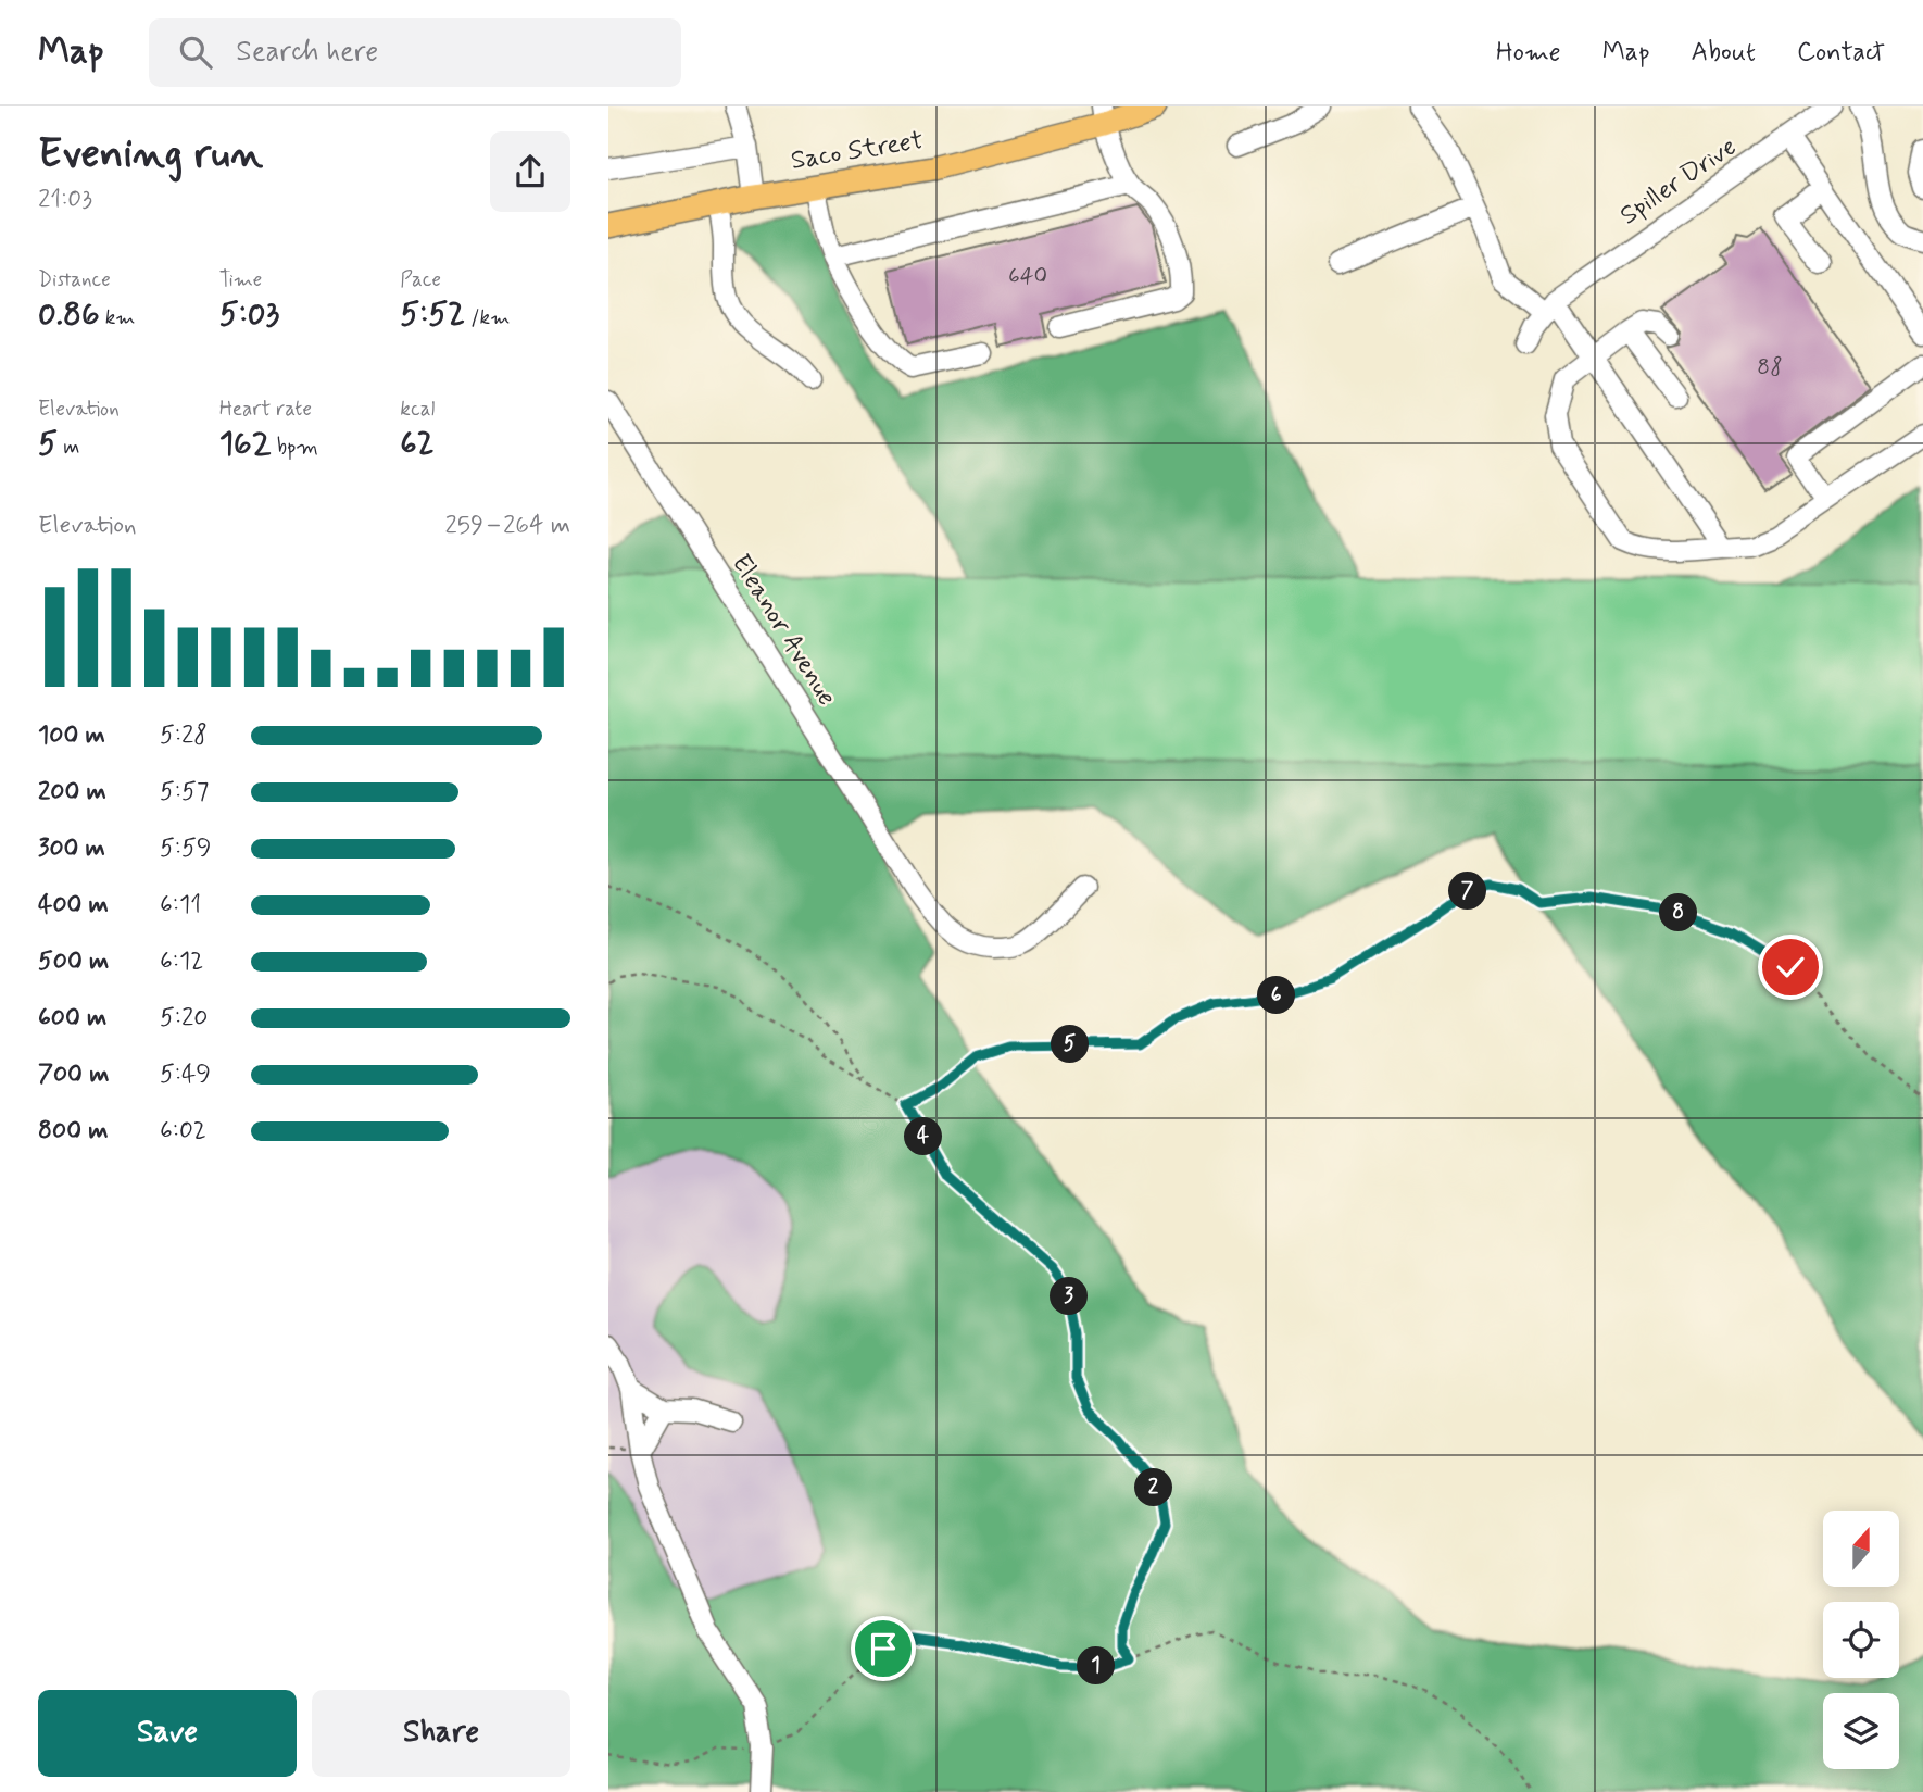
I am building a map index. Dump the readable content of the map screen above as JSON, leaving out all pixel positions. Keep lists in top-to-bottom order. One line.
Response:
{"streets":{"main road":["Saco Street"],"street":["Spiller Drive","Eleanor Avenue"]},"house_numbers":["640","88"],"north":"top","page":{"header":"Map","search":"Search here","nav":["Home","Map","About","Contact"],"heading":["Evening run","21:03"],"stats":[["Distance","0.86 km"],["Time","5:03"],["Pace","5:52 /km"],["Elevation","5 m"],["Heart rate","162 bpm"],["kcal","62"]],"chart":["Elevation","259–264 m"],"list":[{"name":"100 m","note":"5:28"},{"name":"200 m","note":"5:57"},{"name":"300 m","note":"5:59"},{"name":"400 m","note":"6:11"},{"name":"500 m","note":"6:12"},{"name":"600 m","note":"5:20"},{"name":"700 m","note":"5:49"},{"name":"800 m","note":"6:02"}],"pins":["7","8","6","5","4","3","2","1"],"buttons":["Save","Share"]}}
